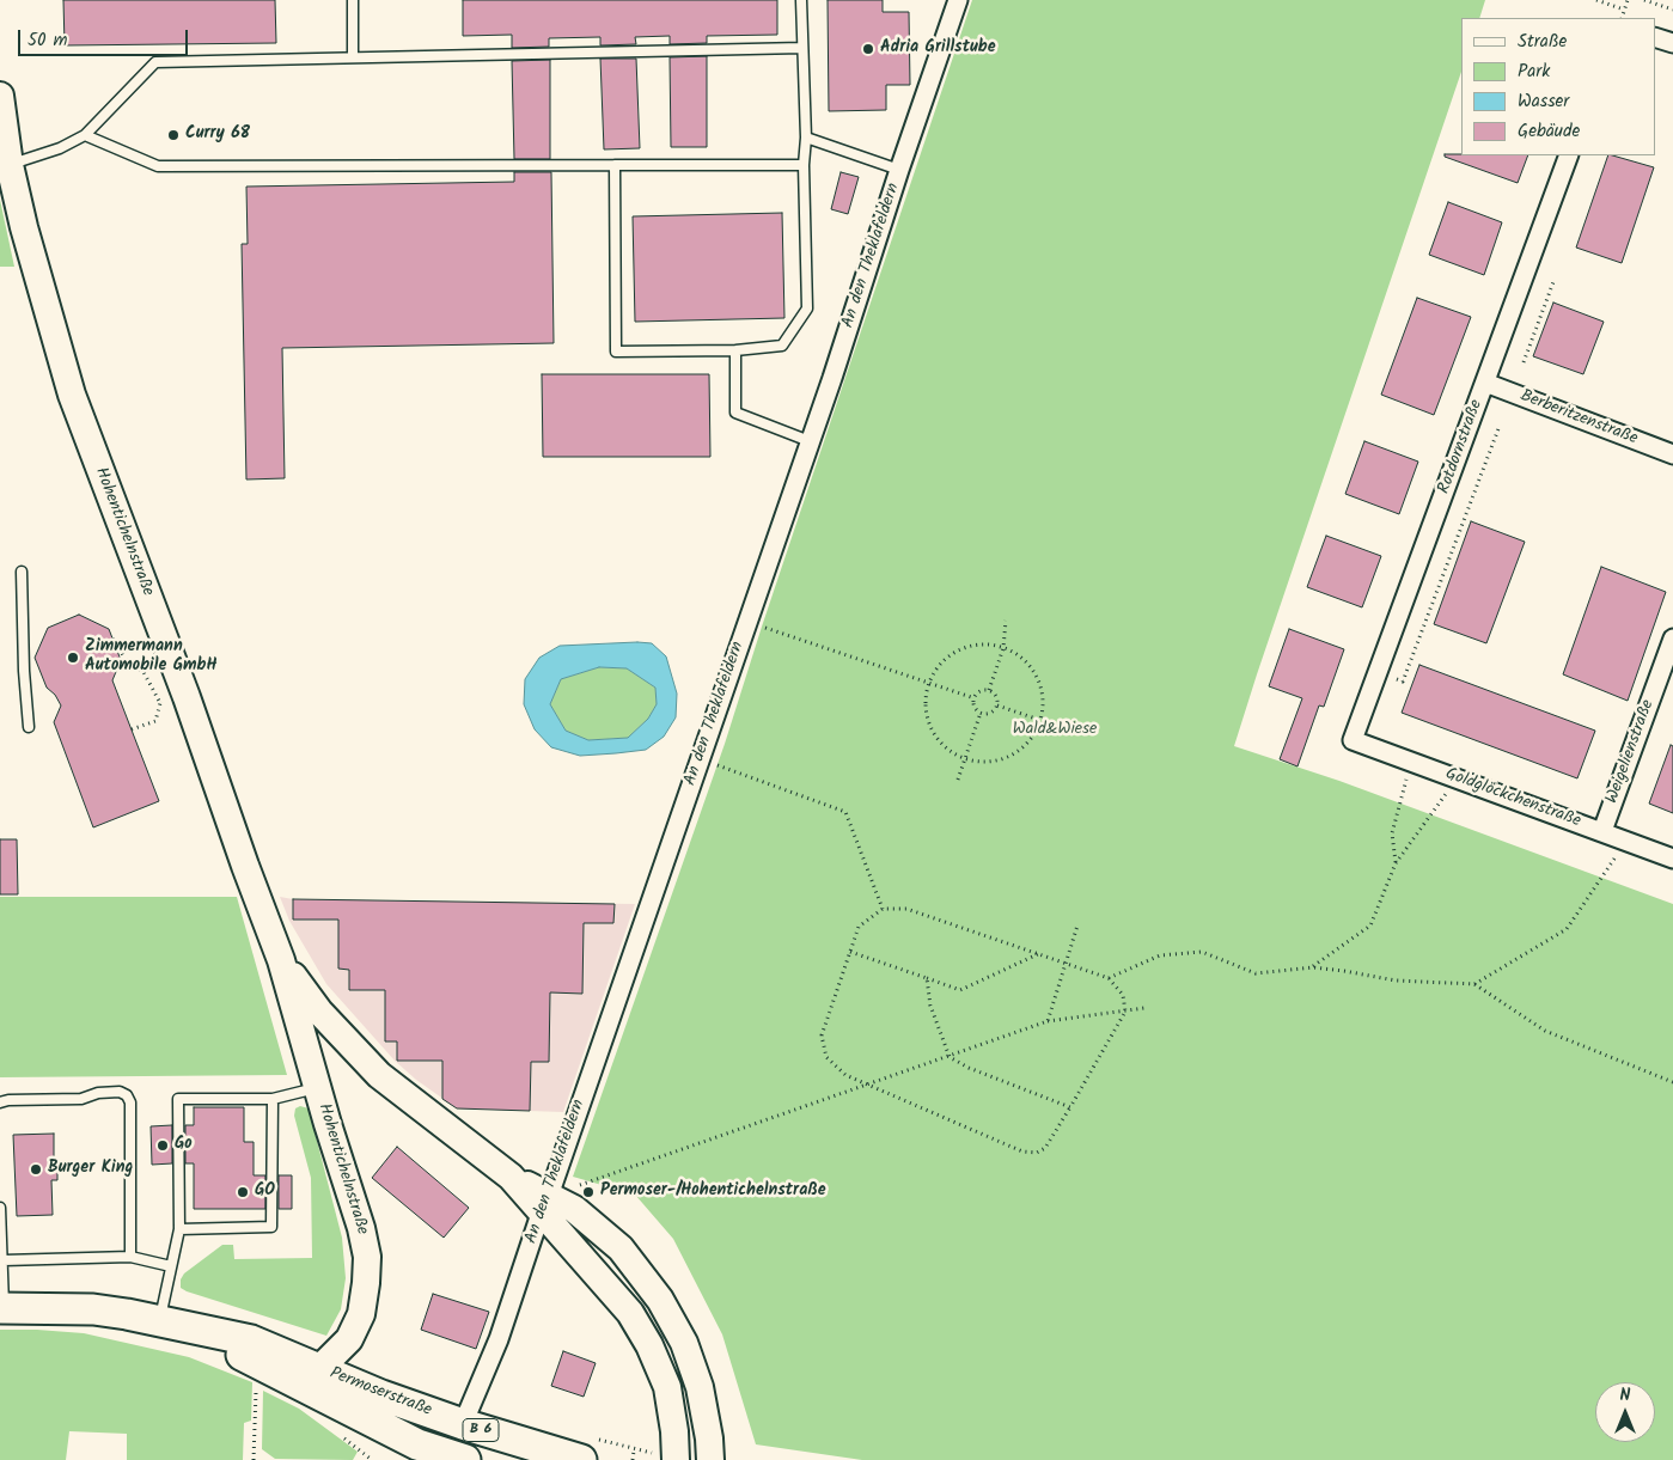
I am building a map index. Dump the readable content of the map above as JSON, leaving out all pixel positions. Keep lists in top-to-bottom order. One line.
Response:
{"streets":{"main road":["Hohentichelnstraße","Permoserstraße","B 6"],"street":["An den Theklafeldern","Berberitzenstraße","Rotdornstraße","Weigelienstraße","Goldglöckchenstraße"]},"crossings":[["An den Theklafeldern","Hohentichelnstraße"],["An den Theklafeldern","Permoserstraße"],["Berberitzenstraße","Rotdornstraße"],["Rotdornstraße","Goldglöckchenstraße"],["Hohentichelnstraße","Permoserstraße"],["Weigelienstraße","Goldglöckchenstraße"]],"parks":["Wald&Wiese"],"places":["Adria Grillstube","Curry 68","Zimmermann Automobile GmbH","Go","Burger King","GO","Permoser-/Hohentichelnstraße"],"legend":["Straße","Park","Wasser","Gebäude"],"scale_bar":"50 m","north":"top"}
